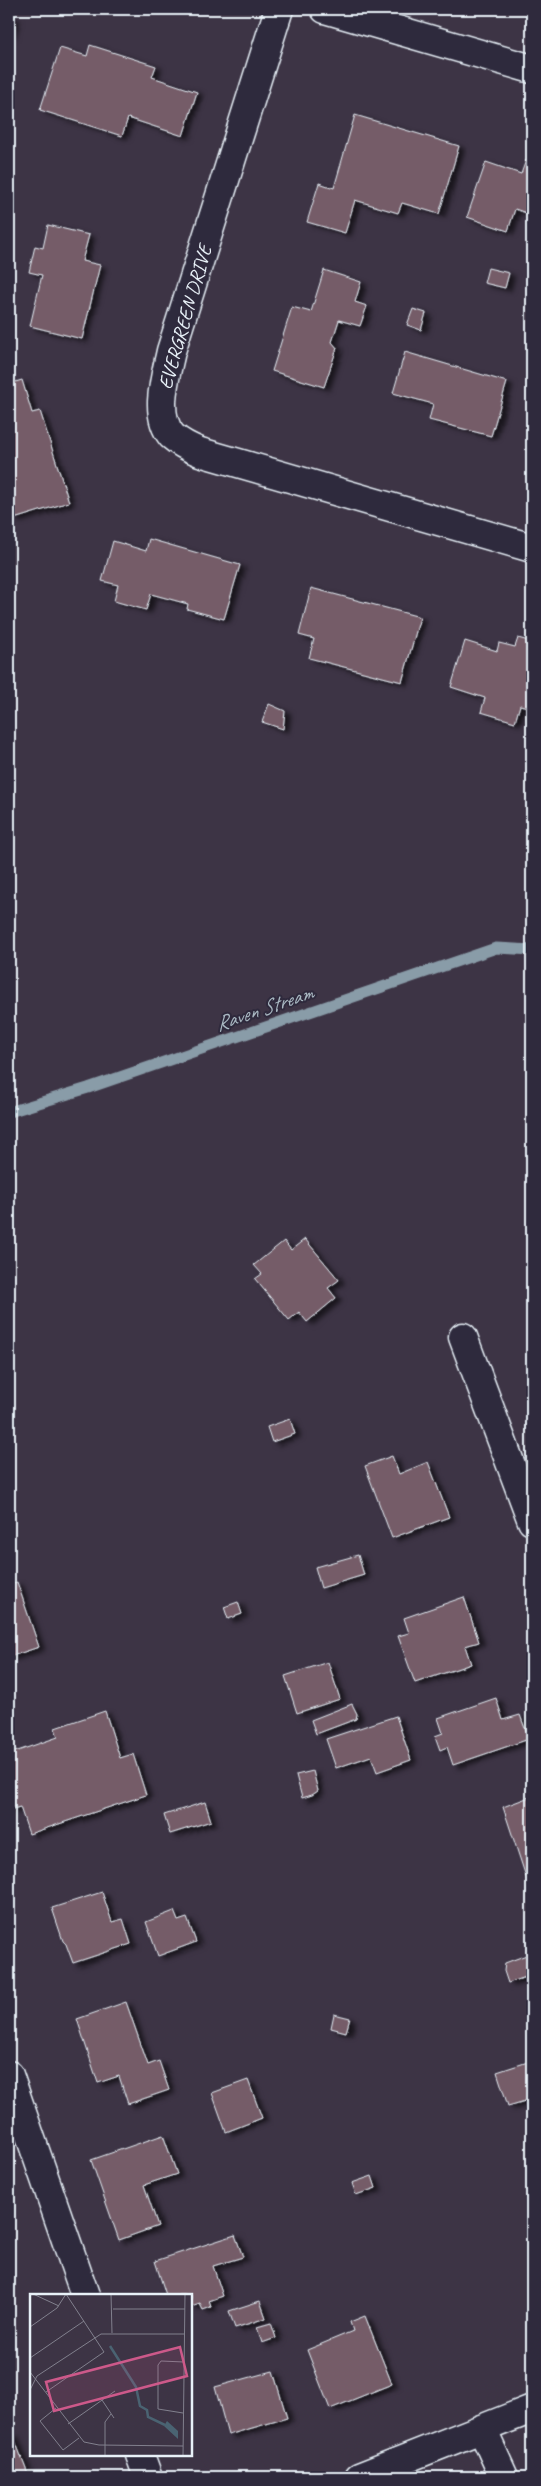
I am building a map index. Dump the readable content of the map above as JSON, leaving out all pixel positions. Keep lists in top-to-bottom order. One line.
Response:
{"streets":{"street":["EVERGREEN DRIVE"]},"water":["Raven Stream"]}
